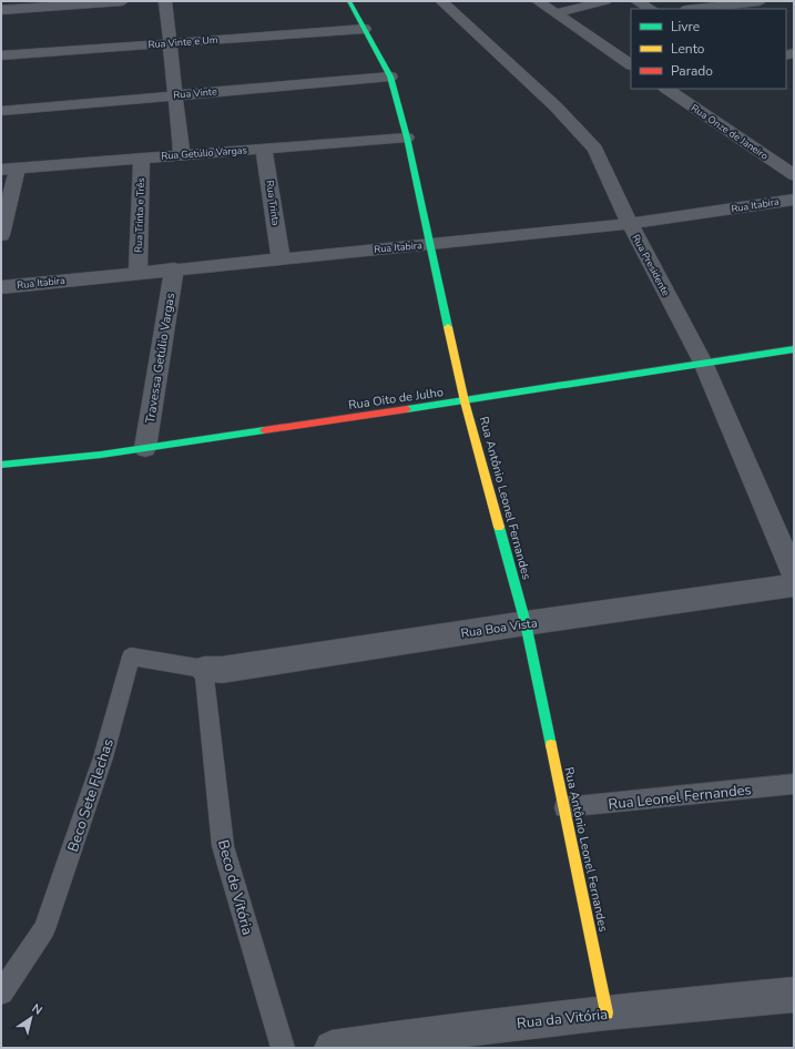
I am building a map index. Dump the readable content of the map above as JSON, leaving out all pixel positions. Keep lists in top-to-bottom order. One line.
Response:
{"streets":{"street":["Rua Vinte e Um","Rua Vinte","Rua Onze de Janeiro","Rua Getúlio Vargas","Rua Trinta","Rua Itabira","Rua Trinta e Três","Rua Presidente","Travessa Getúlio Vargas","Rua Oito de Julho","Rua Antônio Leonel Fernandes","Rua Boa Vista","Rua da Vitória"],"lane":["Beco Sete Flechas","Rua Leonel Fernandes","Beco de Vitória"]},"crossings":[["Rua Vinte e Um","Rua Antônio Leonel Fernandes"],["Rua Vinte","Rua Antônio Leonel Fernandes"],["Rua Getúlio Vargas","Rua Trinta"],["Rua Getúlio Vargas","Rua Trinta e Três"],["Rua Getúlio Vargas","Rua Antônio Leonel Fernandes"],["Rua Trinta","Rua Itabira"],["Rua Itabira","Rua Trinta e Três"],["Rua Itabira","Rua Presidente"],["Rua Itabira","Travessa Getúlio Vargas"],["Rua Itabira","Rua Antônio Leonel Fernandes"],["Rua Presidente","Rua Oito de Julho"],["Travessa Getúlio Vargas","Rua Oito de Julho"],["Rua Oito de Julho","Rua Antônio Leonel Fernandes"],["Rua Antônio Leonel Fernandes","Rua Boa Vista"],["Rua Antônio Leonel Fernandes","Rua Leonel Fernandes"],["Rua Antônio Leonel Fernandes","Rua da Vitória"],["Rua Boa Vista","Beco Sete Flechas"],["Rua Boa Vista","Beco de Vitória"],["Beco Sete Flechas","Beco de Vitória"]],"legend":["Livre","Lento","Parado"],"north":"top right"}
